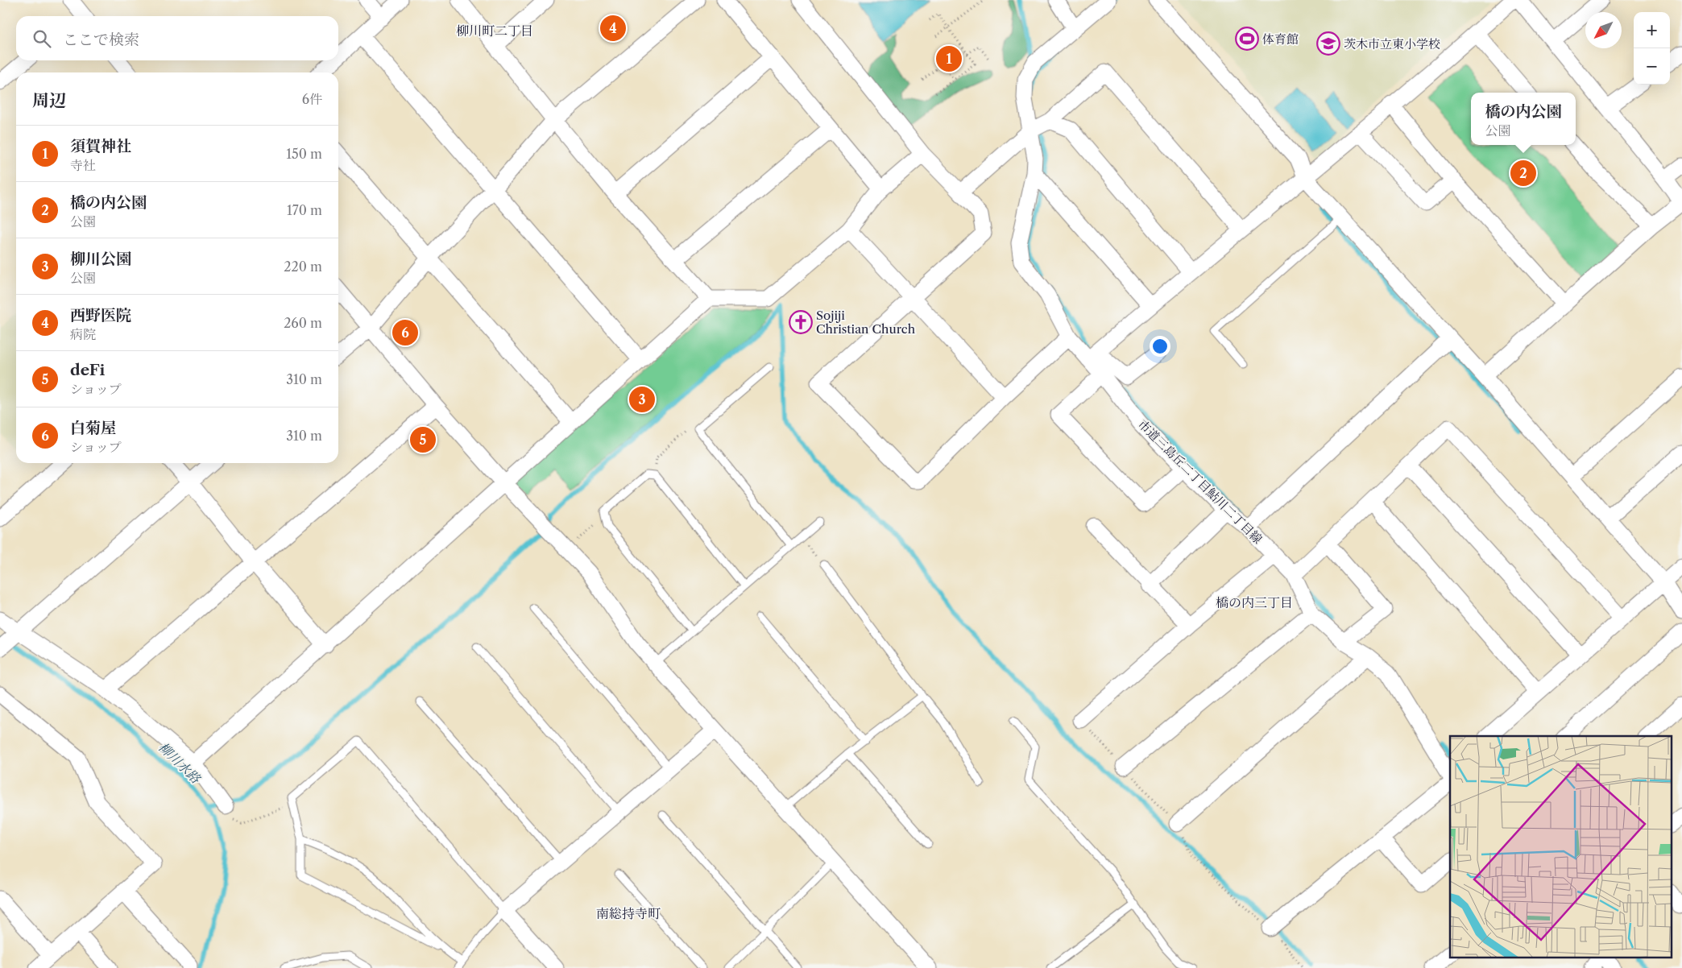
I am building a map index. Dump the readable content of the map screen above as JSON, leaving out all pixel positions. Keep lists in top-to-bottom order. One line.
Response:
{"streets":{"street":["市道三島丘二丁目鮎川二丁目線"]},"districts":["柳川町二丁目","橋の内三丁目","南総持寺町"],"water":["柳川水路"],"places":{"sports":["体育館"],"school or university":["茨木市立東小学校"],"church":["Sojiji Christian Church"]},"north":"bottom left","page":{"map_buttons":["+","−"],"pins":["4","1","2","6","3","5"],"search":"ここで検索","heading":["周辺","6件"],"popup":["橋の内公園","公園"],"list":[{"mark":"1","name":"須賀神社","note":"寺社","value":"150 m"},{"mark":"2","name":"橋の内公園","note":"公園","value":"170 m"},{"mark":"3","name":"柳川公園","note":"公園","value":"220 m"},{"mark":"4","name":"西野医院","note":"病院","value":"260 m"},{"mark":"5","name":"deFi","note":"ショップ","value":"310 m"},{"mark":"6","name":"白菊屋","note":"ショップ","value":"310 m"}]}}
